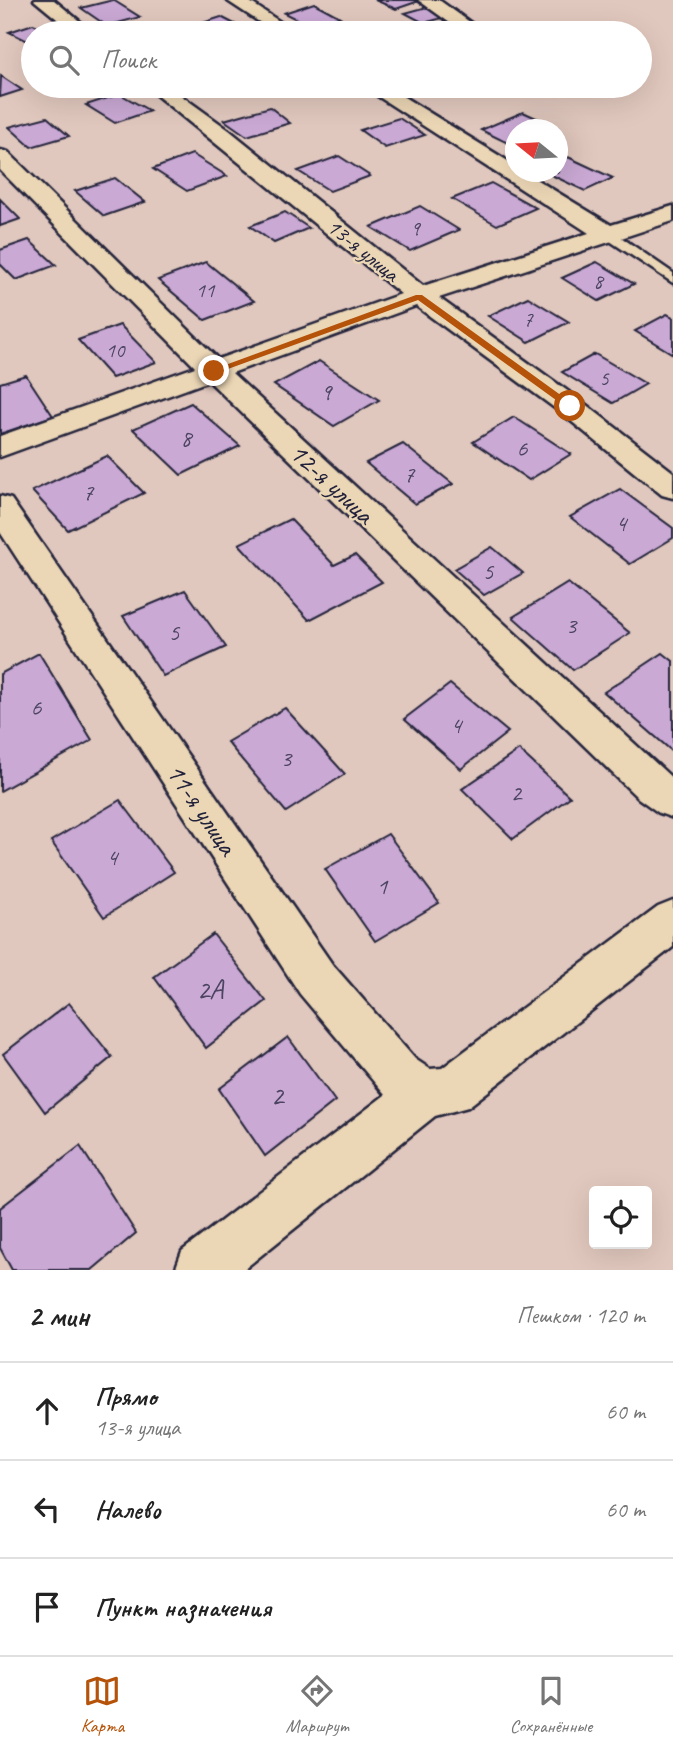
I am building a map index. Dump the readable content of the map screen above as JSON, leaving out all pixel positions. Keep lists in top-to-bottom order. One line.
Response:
{"streets":{"street":["13-я улица","12-я улица","11-я улица"]},"house_numbers":["9","8","11","7","10","5","9","8","6","7","7","4","5","3","5","6","4","3","2","4","1","2А","2"],"north":"left","page":{"search":"Поиск","heading":["2 мин","Пешком · 120 m"],"list":[["Прямо","13-я улица","60 m"],["Налево","60 m"],"Пункт назначения"],"nav":["Карта","Маршрут","Сохранённые"]}}
